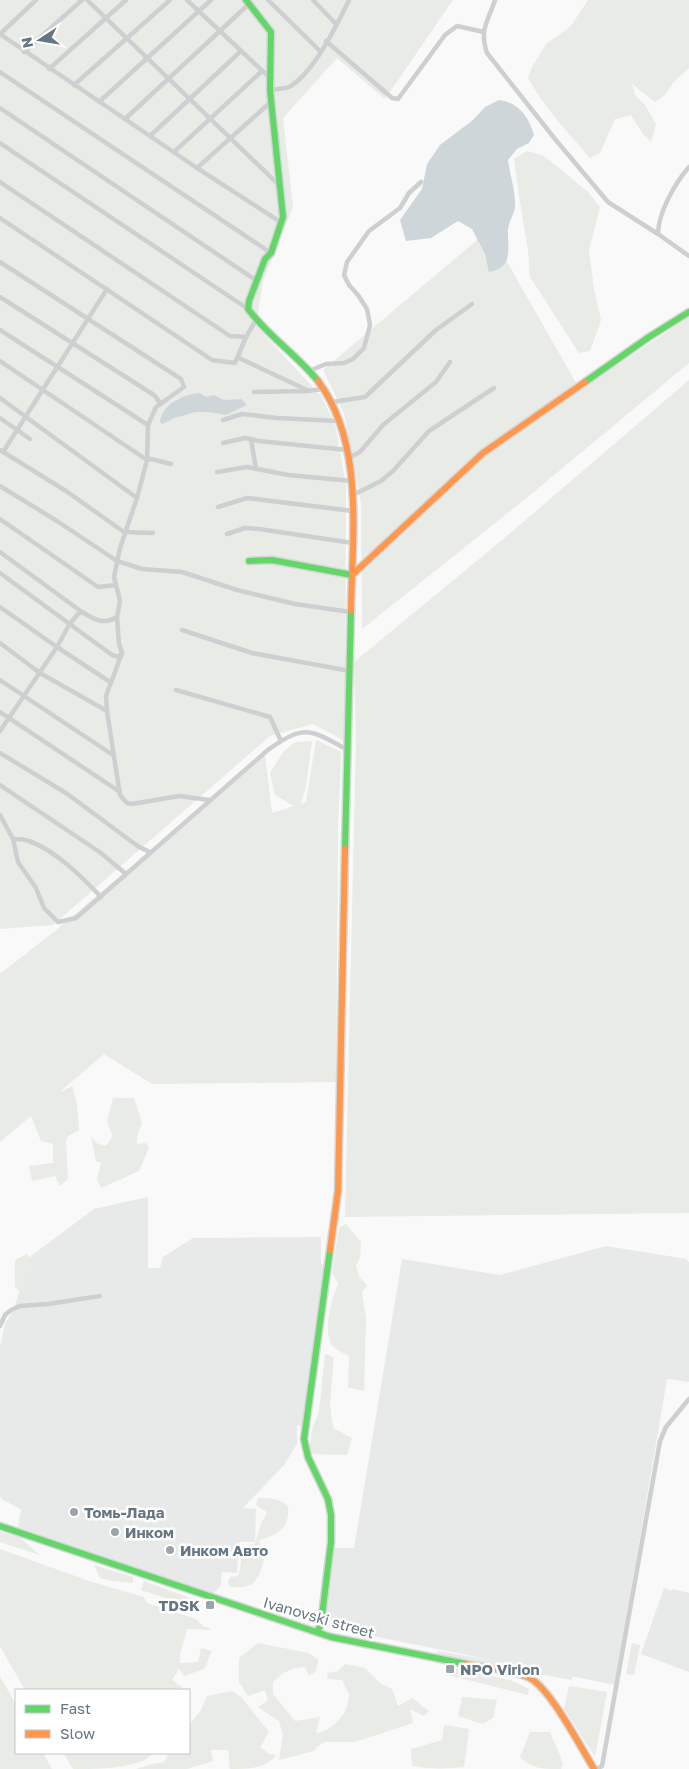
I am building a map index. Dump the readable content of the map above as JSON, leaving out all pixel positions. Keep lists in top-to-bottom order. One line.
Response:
{"streets":{"street":["Ivanovski street"]},"places":{"other":["Томь-Лада","Инком","Инком Авто"],"transit":["TDSK","NPO Virion"]},"legend":["Fast","Slow"],"north":"left"}
